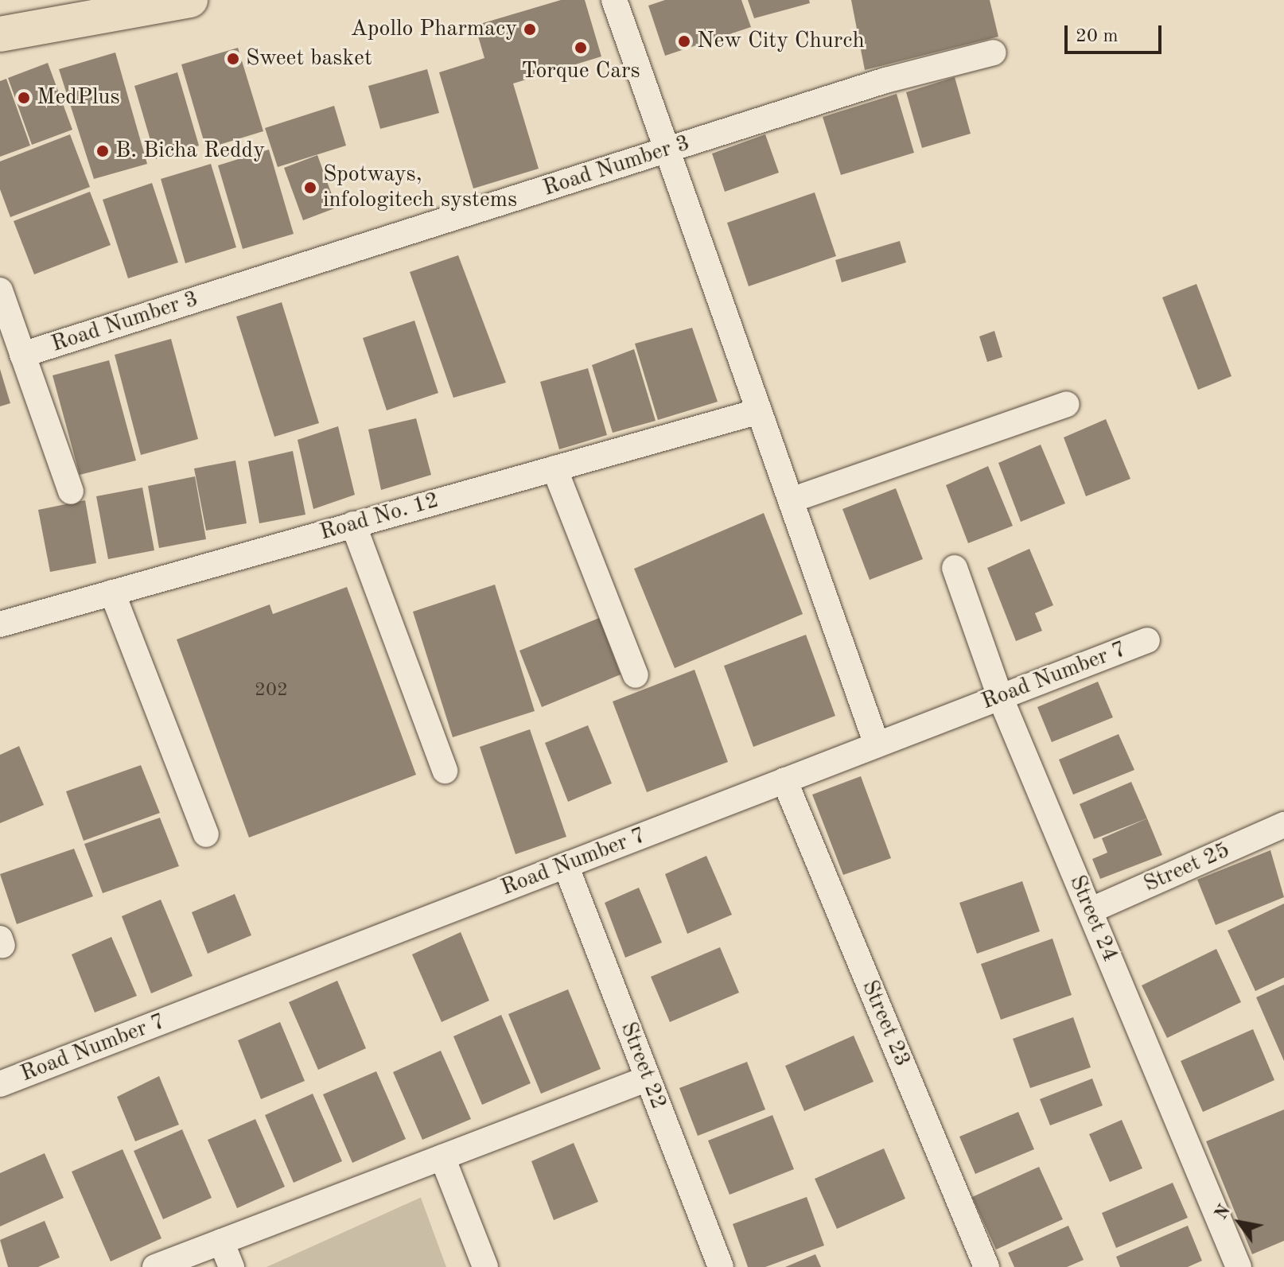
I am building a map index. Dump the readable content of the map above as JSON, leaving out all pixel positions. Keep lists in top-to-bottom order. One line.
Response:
{"streets":{"street":["Road Number 3","Road No. 12","Road Number 7","Street 25","Street 24","Street 23","Street 22"]},"crossings":[["Road Number 7","Street 24"],["Road Number 7","Street 23"],["Road Number 7","Street 22"],["Street 25","Street 24"]],"places":["Apollo Pharmacy","New City Church","Torque Cars","Sweet basket","MedPlus","B. Bicha Reddy","Spotways, infologitech systems"],"house_numbers":["202"],"scale_bar":"20 m","north":"top left"}
